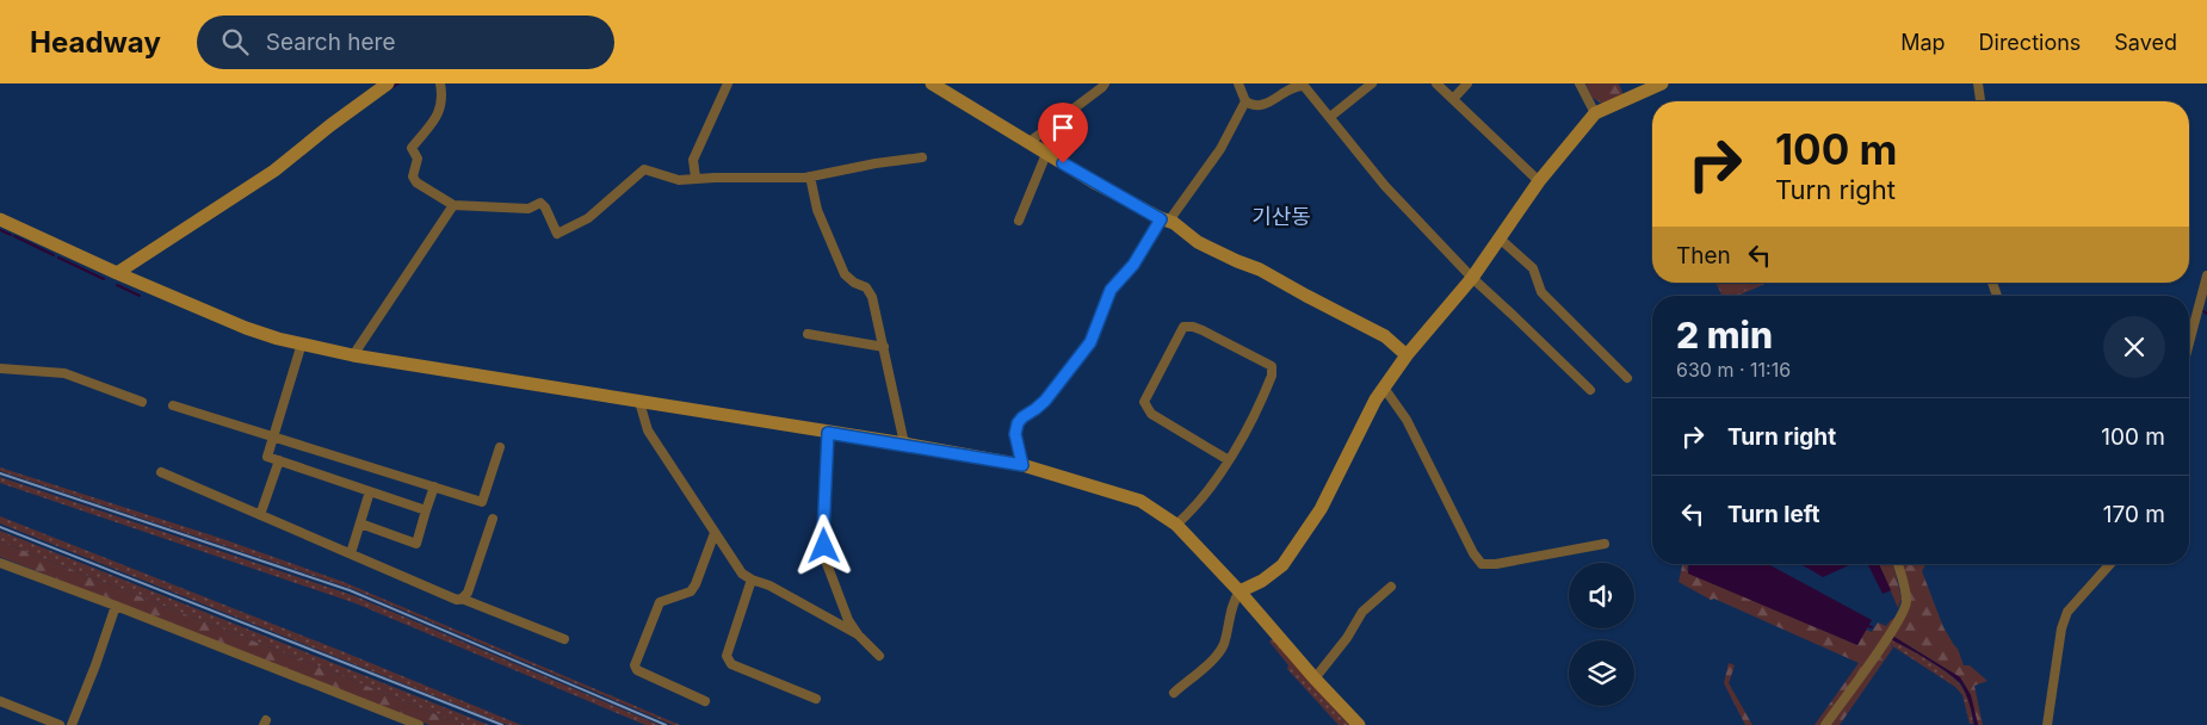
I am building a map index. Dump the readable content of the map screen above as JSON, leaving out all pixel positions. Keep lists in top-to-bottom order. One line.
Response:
{"districts":["기산동"],"page":{"header":"Headway","search":"Search here","nav":["Map","Directions","Saved"],"turn":["100 m","Turn right"],"then":"Then","heading":["2 min","630 m · 11:16"],"list":[{"name":"Turn right","value":"100 m"},{"name":"Turn left","value":"170 m"}]}}
